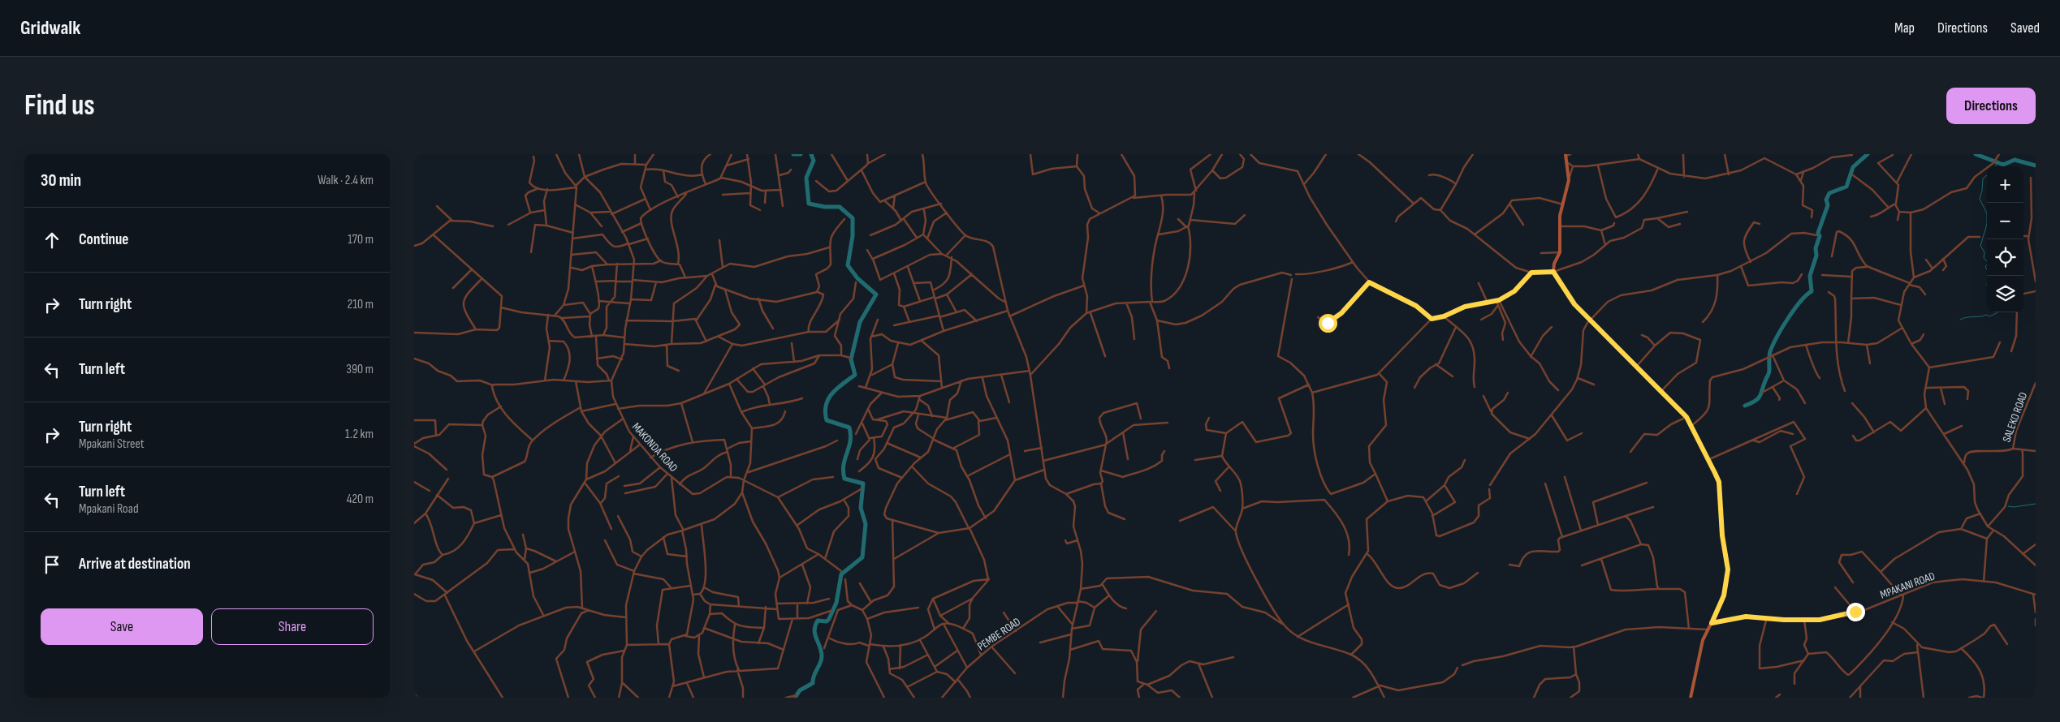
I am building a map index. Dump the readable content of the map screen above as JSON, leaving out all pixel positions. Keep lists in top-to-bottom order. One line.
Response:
{"streets":{"street":["SALEKO ROAD","MAKONDA ROAD","MPAKANI ROAD","PEMBE ROAD"]},"page":{"header":"Gridwalk","nav":["Map","Directions","Saved"],"buttons":["Directions",["Save","Share"]],"title":"Find us","heading":["30 min","Walk · 2.4 km"],"map_buttons":["+","−"],"list":[["Continue","170 m"],["Turn right","210 m"],["Turn left","390 m"],["Turn right","Mpakani Street","1.2 km"],["Turn left","Mpakani Road","420 m"],"Arrive at destination"]}}
